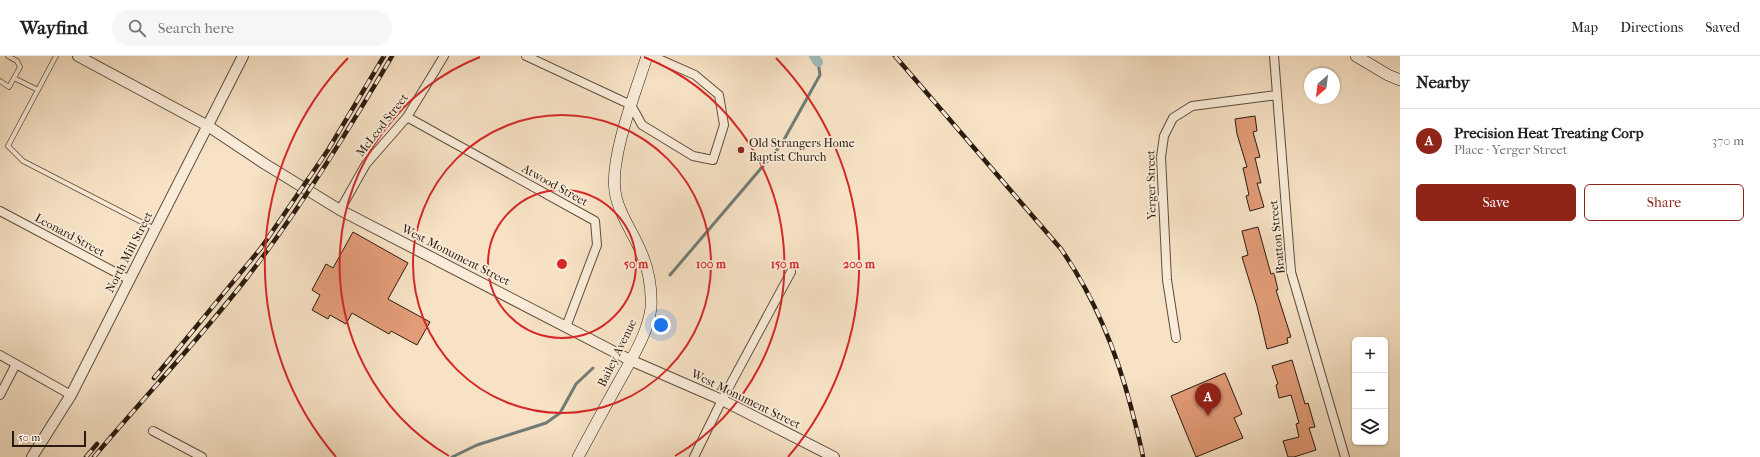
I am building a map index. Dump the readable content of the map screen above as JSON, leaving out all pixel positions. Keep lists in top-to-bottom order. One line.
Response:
{"streets":{"main road":["Bailey Avenue"],"street":["McLeod Street","Atwood Street","Yerger Street","Leonard Street","Bratton Street","North Mill Street","West Monument Street"]},"crossings":[["McLeod Street","Atwood Street"],["McLeod Street","West Monument Street"],["Atwood Street","West Monument Street"],["Yerger Street","Bratton Street"],["Leonard Street","North Mill Street"],["North Mill Street","West Monument Street"],["West Monument Street","Bailey Avenue"]],"places":["Old Strangers Home Baptist Church"],"scale_bar":"50 m","north":"bottom left","page":{"header":"Wayfind","search":"Search here","nav":["Map","Directions","Saved"],"heading":"Nearby","list":[{"mark":"A","name":"Precision Heat Treating Corp","note":"Place · Yerger Street","value":"370 m"}],"buttons":["Save","Share"],"map_buttons":["+","−"],"pins":"A","scale":"50 m"},"rings":["50 m","100 m","150 m","200 m"]}
